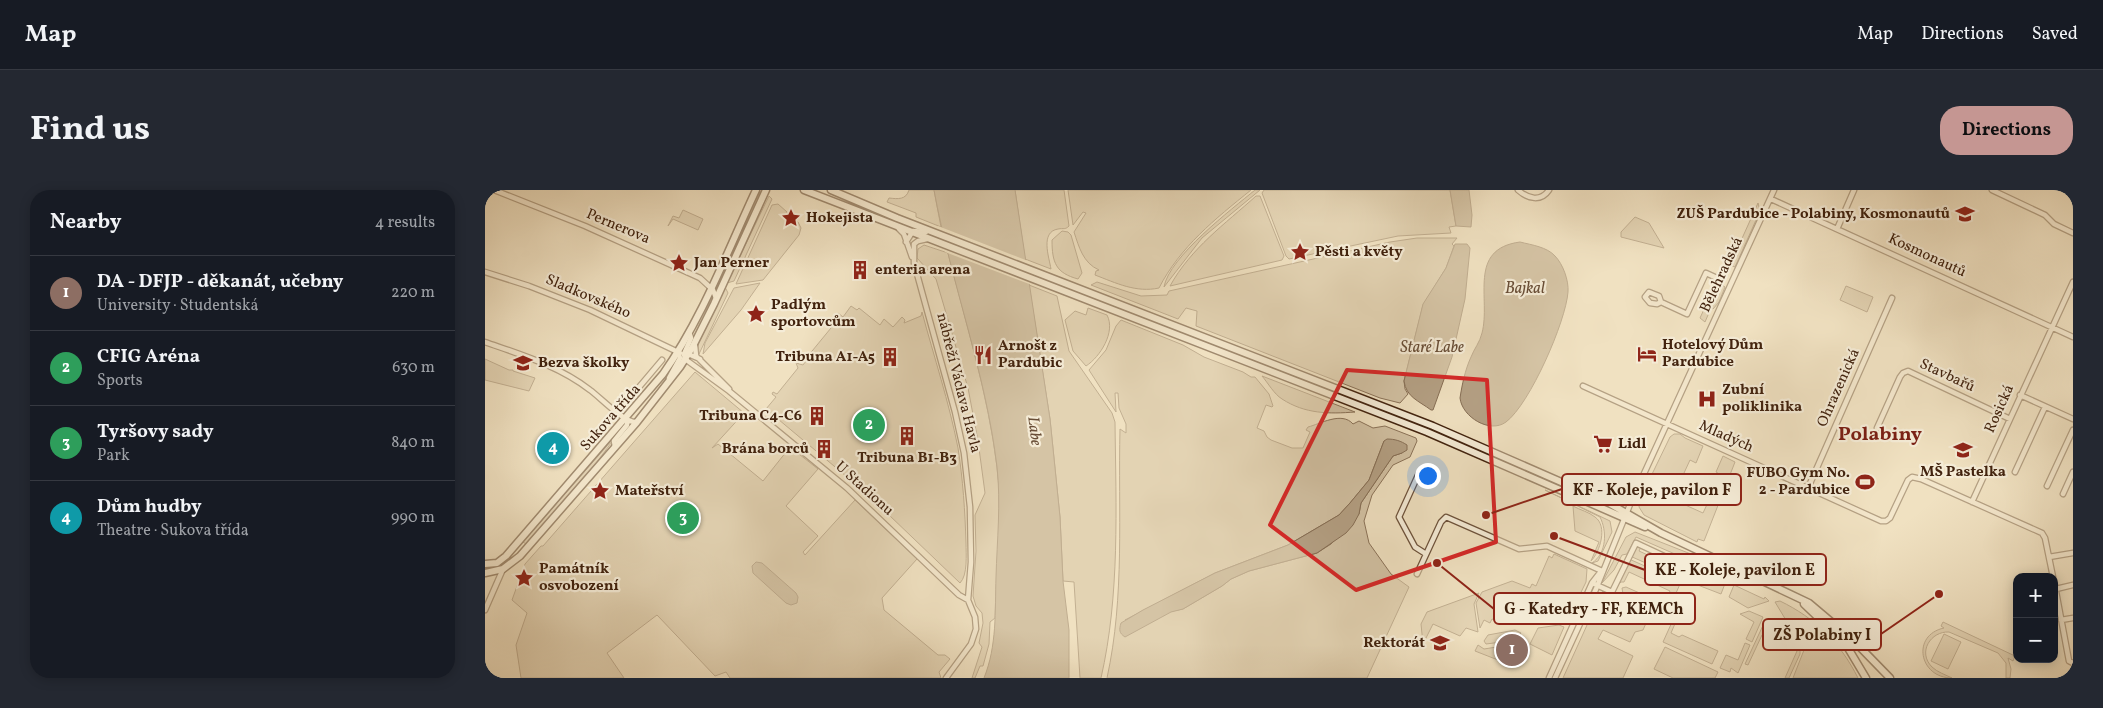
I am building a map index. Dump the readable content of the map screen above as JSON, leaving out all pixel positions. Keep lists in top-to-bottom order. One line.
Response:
{"streets":{"main road":["Sukova třída"],"street":["Pernerova","Kosmonautů","Bělehradská","Sladkovského","Stavbařů","nábřeží Václava Havla","Ohrazenická","Rosická","Mladých","U Stadionu"]},"crossings":[["Pernerova","Sukova třída"],["Kosmonautů","Bělehradská"],["Kosmonautů","Rosická"],["Bělehradská","Mladých"],["Sladkovského","Sukova třída"],["Sladkovského","U Stadionu"],["Stavbařů","Rosická"],["nábřeží Václava Havla","U Stadionu"],["Ohrazenická","Mladých"],["Rosická","Mladých"],["Sukova třída","U Stadionu"]],"districts":["Polabiny"],"water":["Bajkal","Staré Labe","Labe"],"places":{"school or university":["ZUŠ Pardubice - Polabiny, Kosmonautů","Bezva školky","MŠ Pastelka","Rektorát"],"place":["Hokejista","Pěsti a květy","Jan Perner","Padlým sportovcům","Mateřství","Památník osvobození"],"building":["enteria arena","Tribuna A1-A5","Tribuna C4-C6","Tribuna B1-B3","Brána borců"],"hotel":["Hotelový Dům Pardubice"],"restaurant":["Arnošt z Pardubic"],"hospital":["Zubní poliklinika"],"supermarket":["Lidl"],"sports":["FUBO Gym No. 2 - Pardubice"],"other":["KF - Koleje, pavilon F","KE - Koleje, pavilon E","G - Katedry - FF, KEMCh","ZŠ Polabiny I"]},"page":{"header":"Map","nav":["Map","Directions","Saved"],"title":"Find us","buttons":"Directions","heading":["Nearby","4 results"],"list":[{"mark":"1","name":"DA - DFJP - děkanát, učebny","note":"University · Studentská","value":"220 m"},{"mark":"2","name":"CFIG Aréna","note":"Sports","value":"630 m"},{"mark":"3","name":"Tyršovy sady","note":"Park","value":"840 m"},{"mark":"4","name":"Dům hudby","note":"Theatre · Sukova třída","value":"990 m"}],"pins":["2","4","3","1"],"map_buttons":["+","−"]}}
